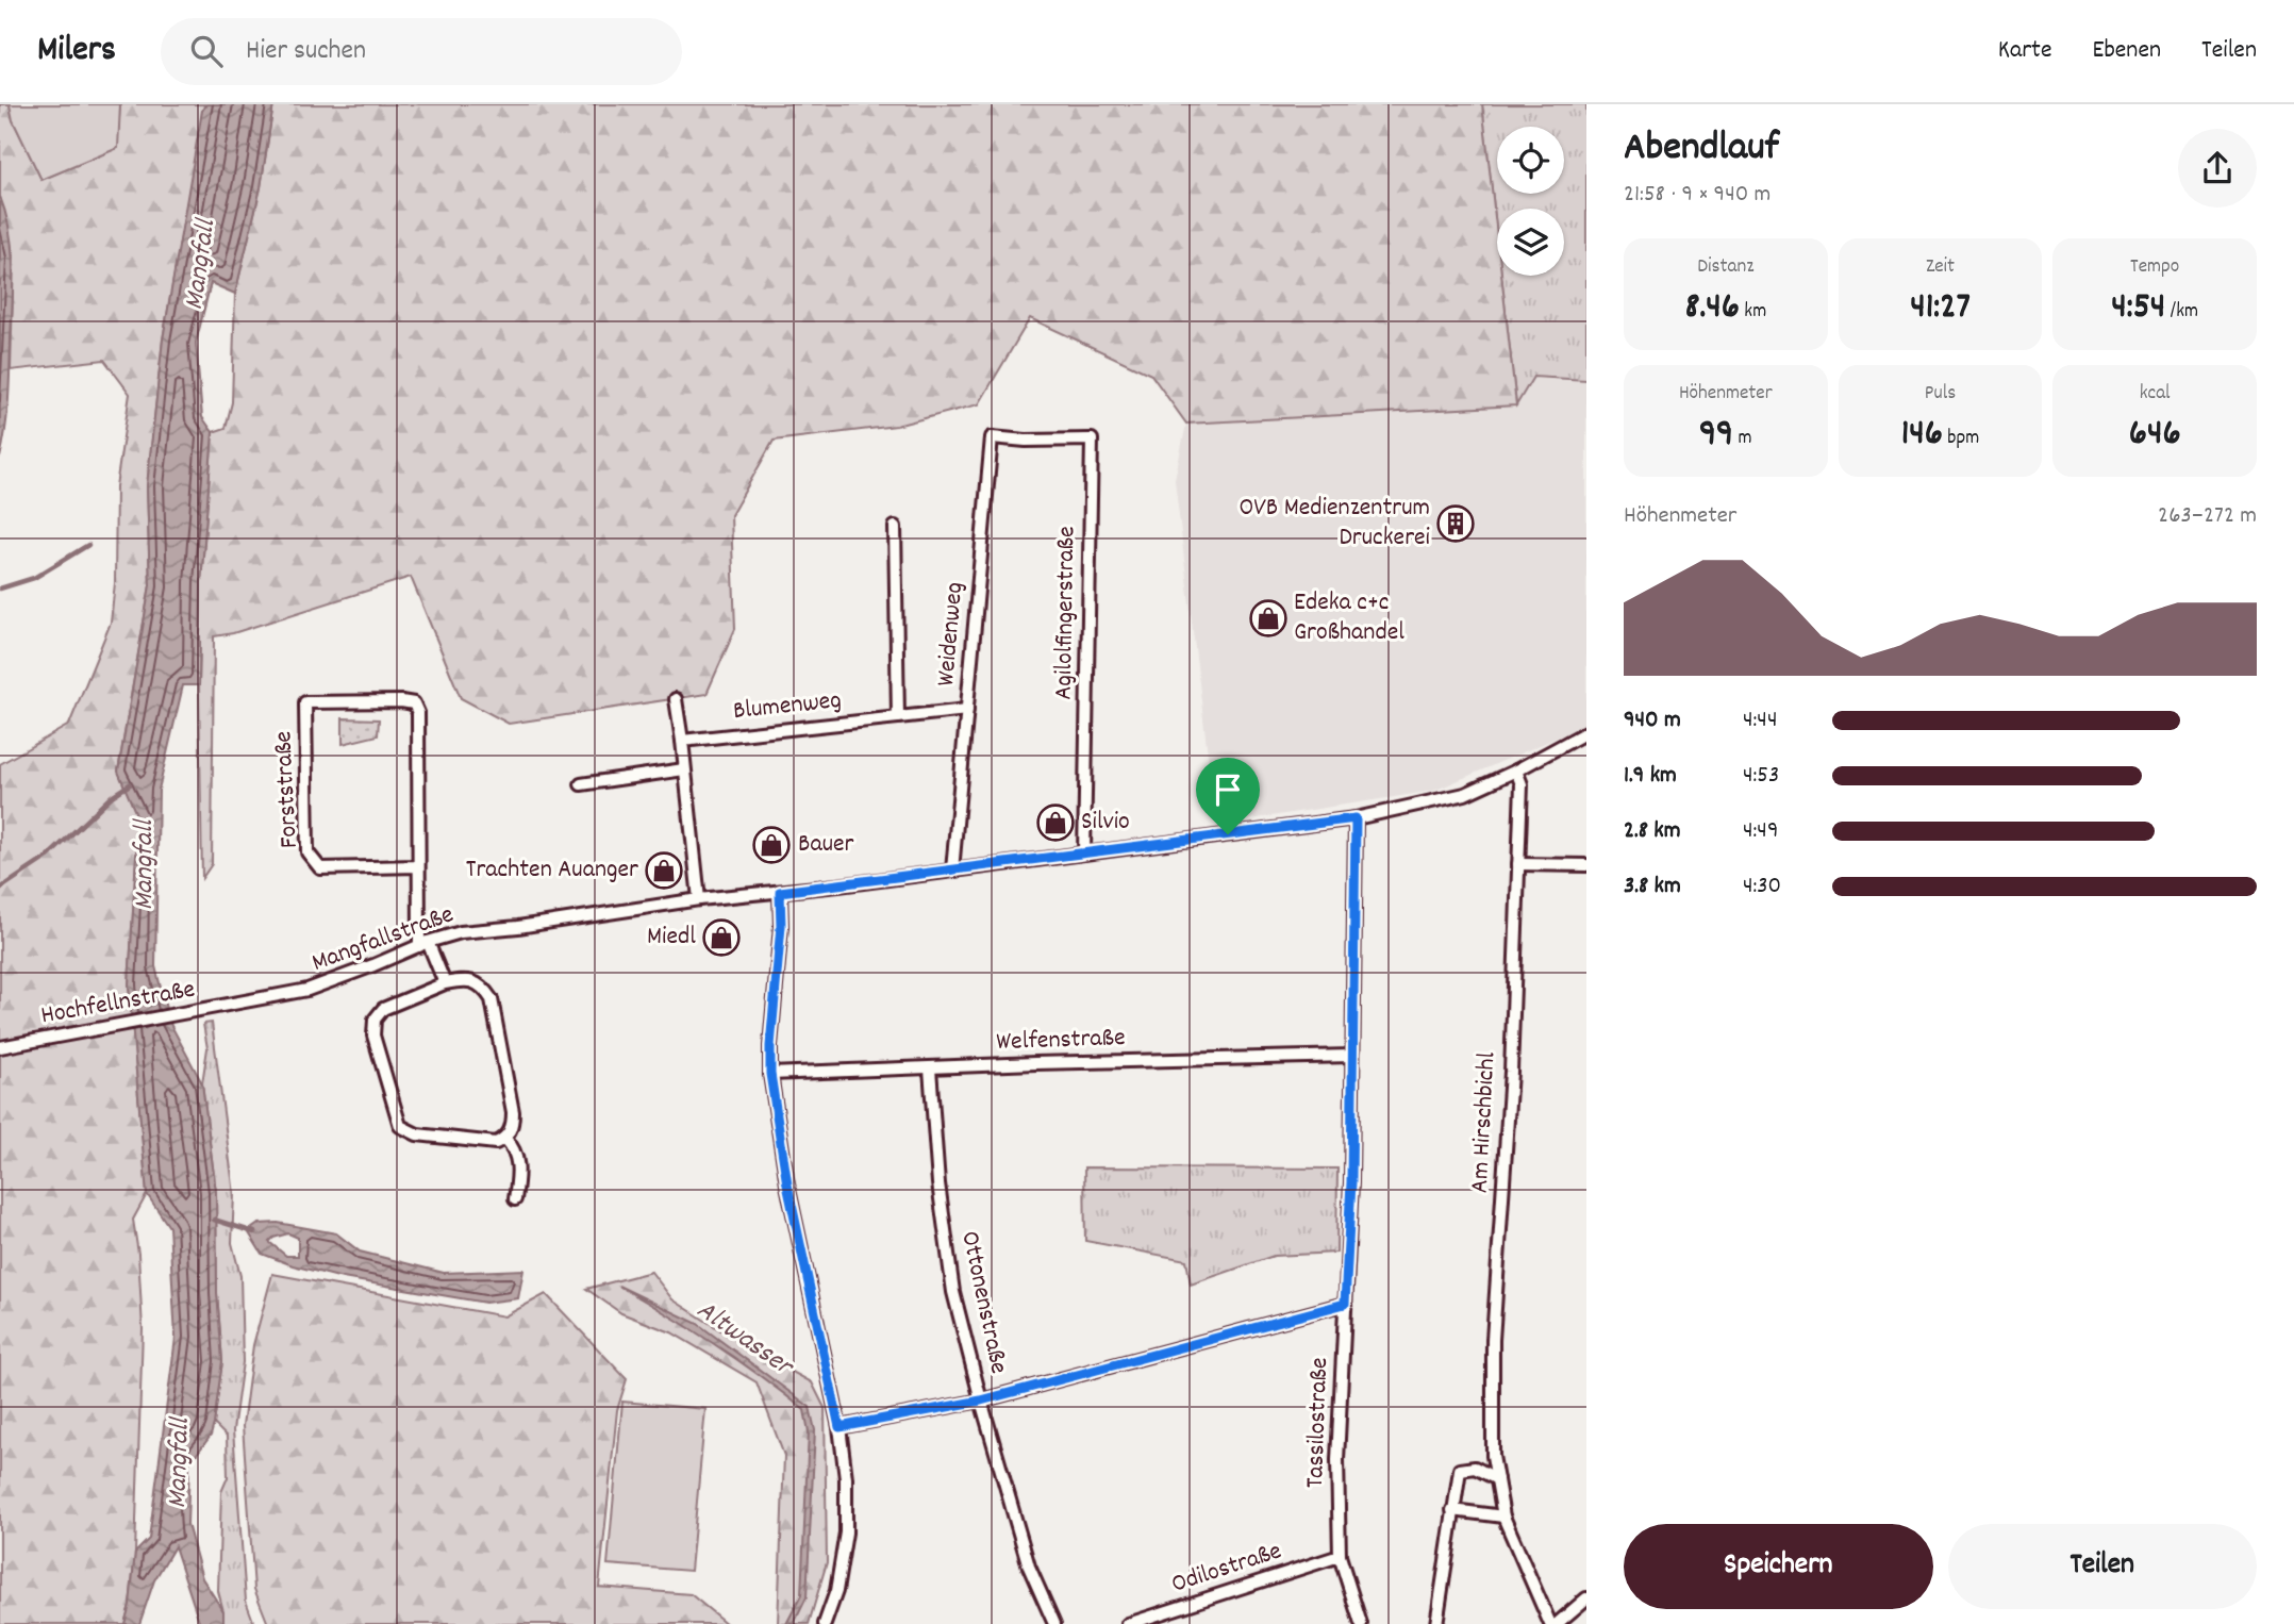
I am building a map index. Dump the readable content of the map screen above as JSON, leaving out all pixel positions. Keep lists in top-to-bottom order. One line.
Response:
{"streets":{"street":["Agilolfingerstraße","Weidenweg","Blumenweg","Forststraße","Mangfallstraße","Hochfellnstraße","Welfenstraße","Am Hirschbichl","Ottonenstraße","Tassilostraße","Odilostraße"]},"crossings":[["Agilolfingerstraße","Weidenweg"],["Agilolfingerstraße","Mangfallstraße"],["Weidenweg","Blumenweg"],["Weidenweg","Mangfallstraße"],["Forststraße","Mangfallstraße"],["Mangfallstraße","Hochfellnstraße"],["Mangfallstraße","Am Hirschbichl"],["Mangfallstraße","Tassilostraße"],["Welfenstraße","Ottonenstraße"],["Welfenstraße","Tassilostraße"],["Tassilostraße","Odilostraße"]],"water":["Mangfall","Altwasser"],"places":{"building":["OVB Medienzentrum Druckerei"],"shop":["Edeka c+c Großhandel","Silvio","Bauer","Trachten Auanger","Miedl"]},"page":{"header":"Milers","search":"Hier suchen","nav":["Karte","Ebenen","Teilen"],"heading":["Abendlauf","21:58 · 9 × 940 m"],"stats":[["Distanz","8.46 km"],["Zeit","41:27"],["Tempo","4:54 /km"],["Höhenmeter","99 m"],["Puls","146 bpm"],["kcal","646"]],"chart":["Höhenmeter","263–272 m"],"list":[{"name":"940 m","note":"4:44"},{"name":"1.9 km","note":"4:53"},{"name":"2.8 km","note":"4:49"},{"name":"3.8 km","note":"4:30"}],"buttons":["Speichern","Teilen"]}}
